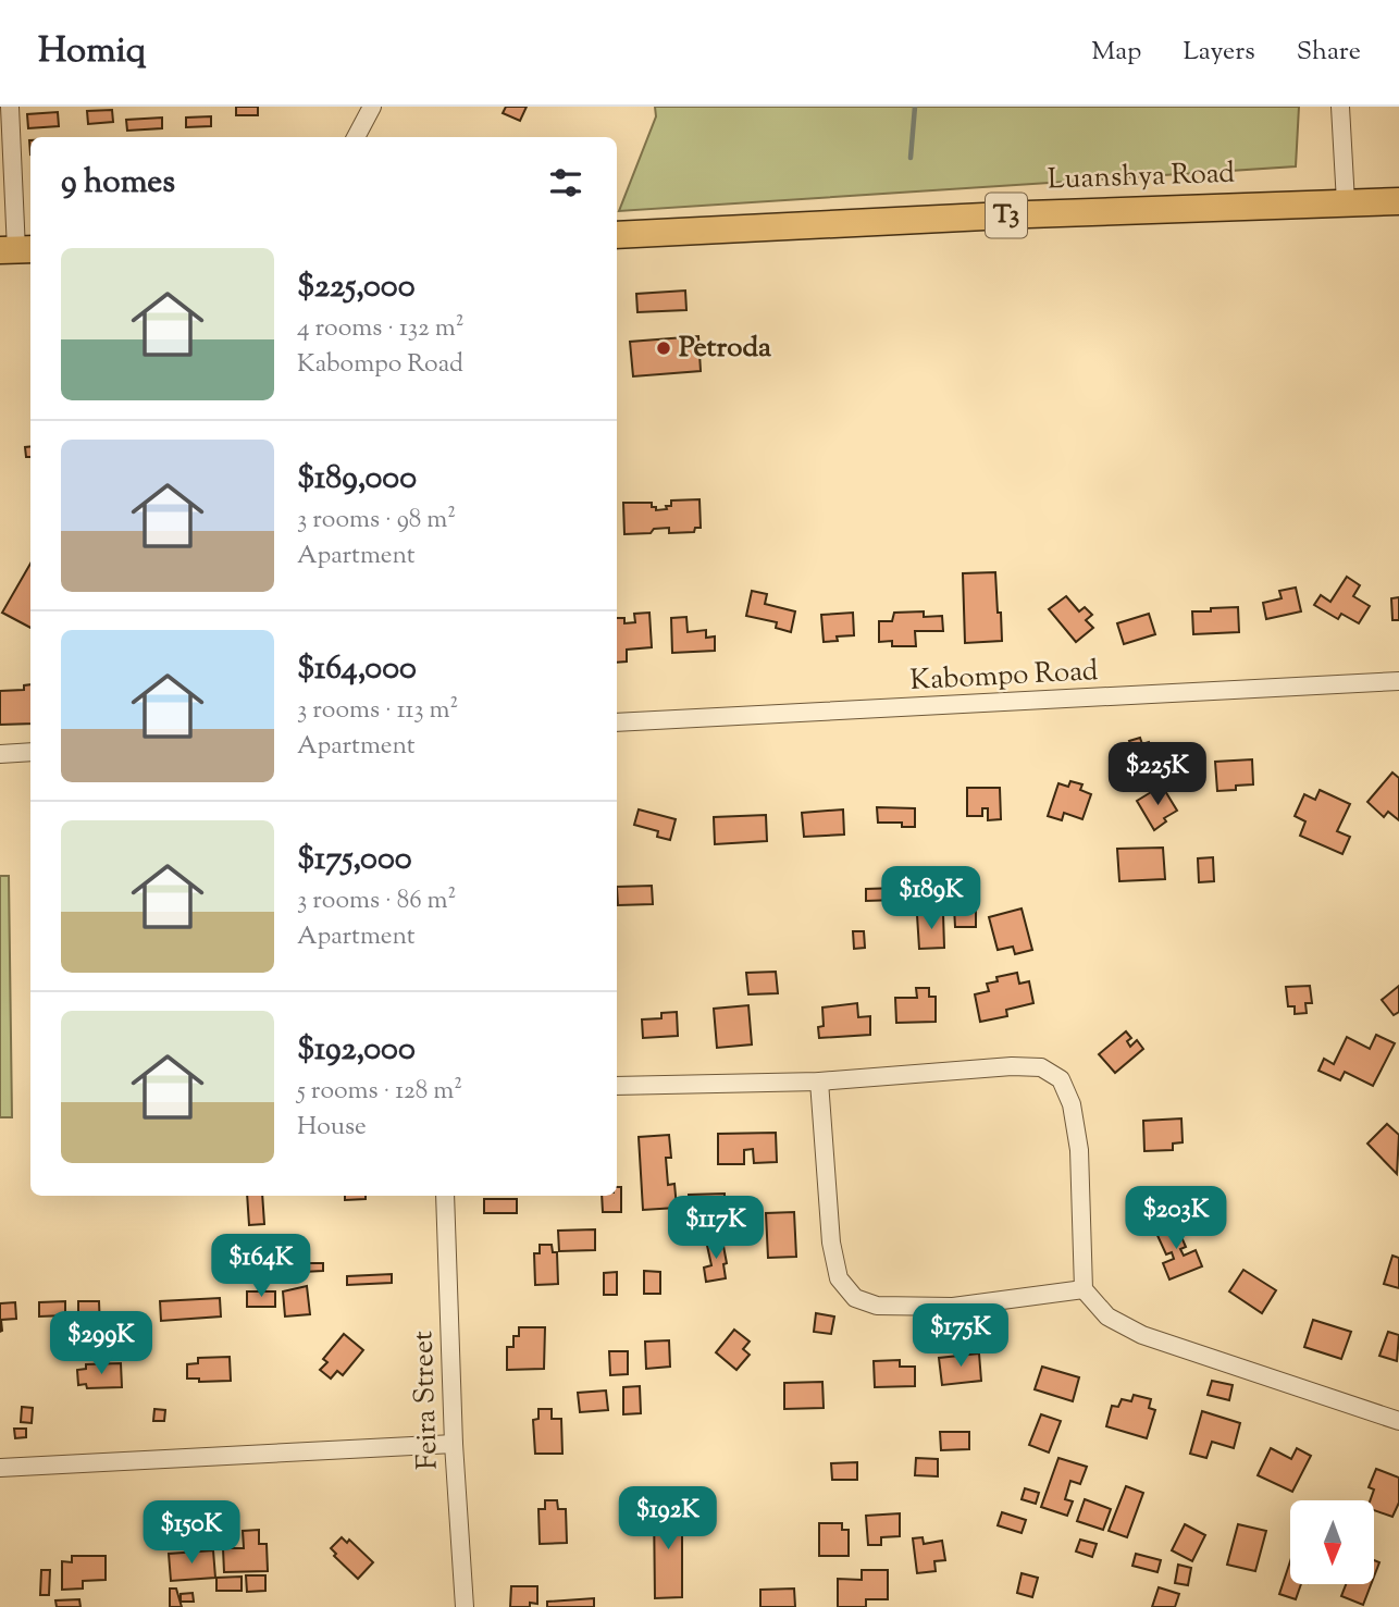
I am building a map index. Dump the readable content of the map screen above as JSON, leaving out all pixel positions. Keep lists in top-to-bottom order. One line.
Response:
{"streets":{"highway":["Luanshya Road","T3"],"street":["Kabompo Road","Feira Street"]},"places":["Petroda"],"north":"bottom","page":{"header":"Homiq","nav":["Map","Layers","Share"],"heading":"9 homes","list":[{"name":"$225,000","note":"4 rooms · 132 m² · Kabompo Road"},{"name":"$189,000","note":"3 rooms · 98 m² · Apartment"},{"name":"$164,000","note":"3 rooms · 113 m² · Apartment"},{"name":"$175,000","note":"3 rooms · 86 m² · Apartment"},{"name":"$192,000","note":"5 rooms · 128 m² · House"}],"price":["$225K","$189K","$203K","$117K","$164K","$175K","$299K","$192K","$150K"]}}
